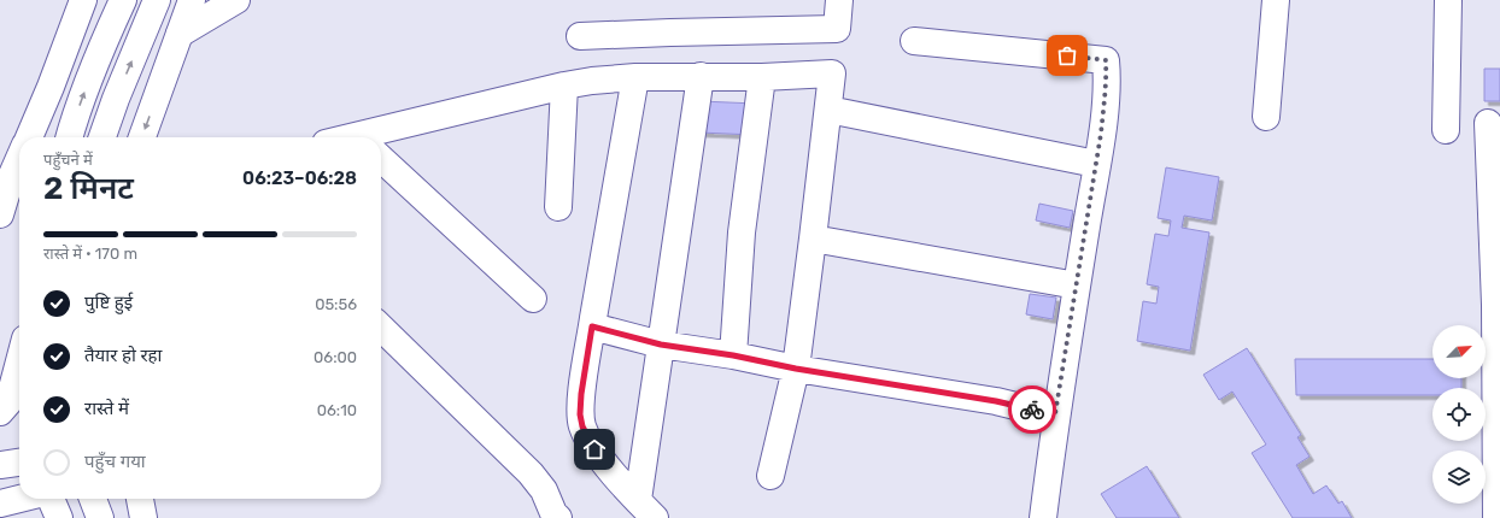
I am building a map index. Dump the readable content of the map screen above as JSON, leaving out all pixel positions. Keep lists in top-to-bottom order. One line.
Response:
{"north":"top right","page":{"heading":["2 मिनट","पहुँचने में","06:23–06:28"],"bar":"रास्ते में · 170 m","list":[["पुष्टि हुई","05:56"],["तैयार हो रहा","06:00"],["रास्ते में","06:10"],"पहुँच गया"]}}
